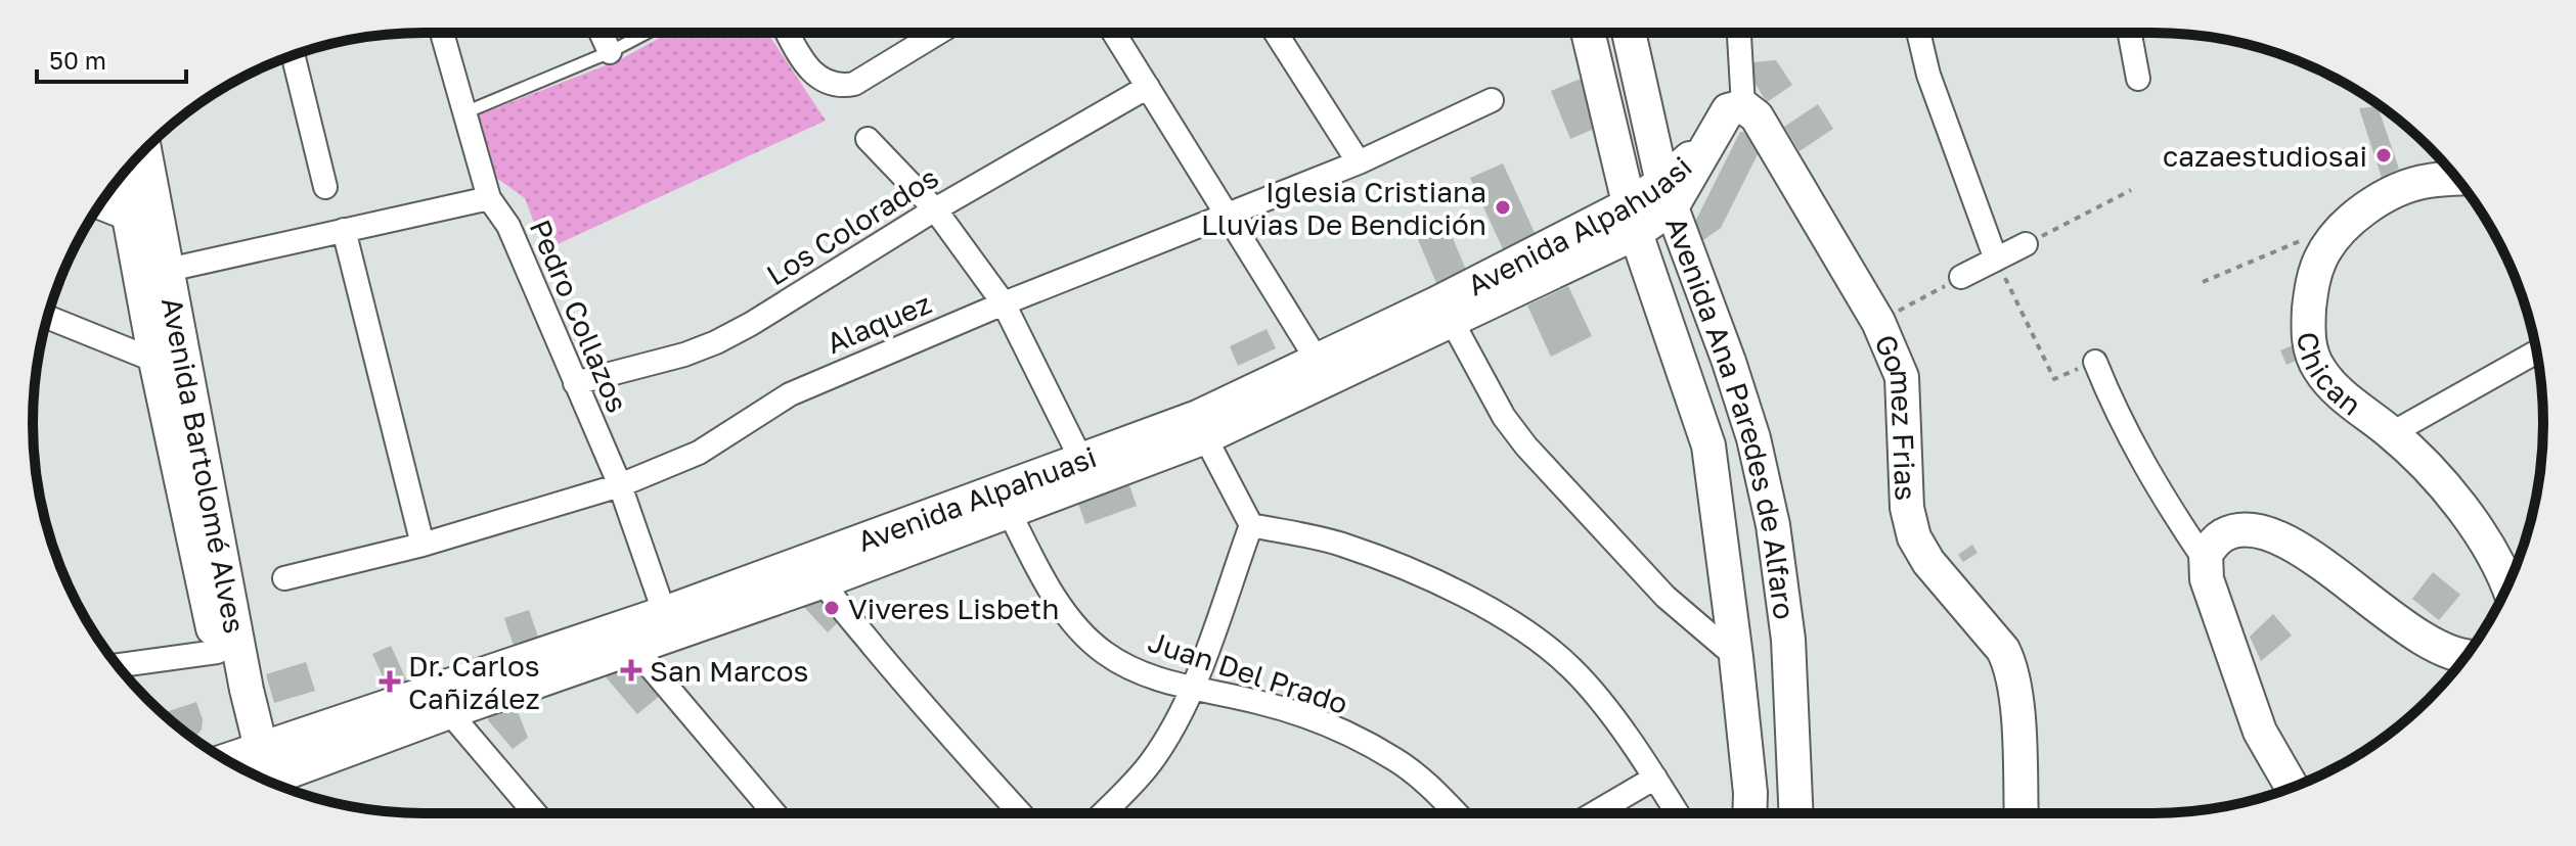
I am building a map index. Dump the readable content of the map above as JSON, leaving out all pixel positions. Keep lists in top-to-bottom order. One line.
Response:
{"streets":{"main road":["Avenida Alpahuasi","Chican","Avenida Ana Paredes de Alfaro","Gomez Frias","Avenida Bartolomé Alves"],"street":["Los Colorados","Pedro Collazos","Alaquez","Juan Del Prado"]},"crossings":[["Avenida Alpahuasi","Pedro Collazos"],["Avenida Alpahuasi","Avenida Ana Paredes de Alfaro"],["Avenida Alpahuasi","Gomez Frias"],["Avenida Alpahuasi","Avenida Bartolomé Alves"],["Avenida Alpahuasi","Juan Del Prado"],["Los Colorados","Pedro Collazos"],["Pedro Collazos","Alaquez"]],"places":{"other":["cazaestudiosai","Iglesia Cristiana Lluvias De Bendición","Viveres Lisbeth"],"health":["San Marcos","Dr. Carlos Cañizález"]},"scale_bar":"50 m"}
